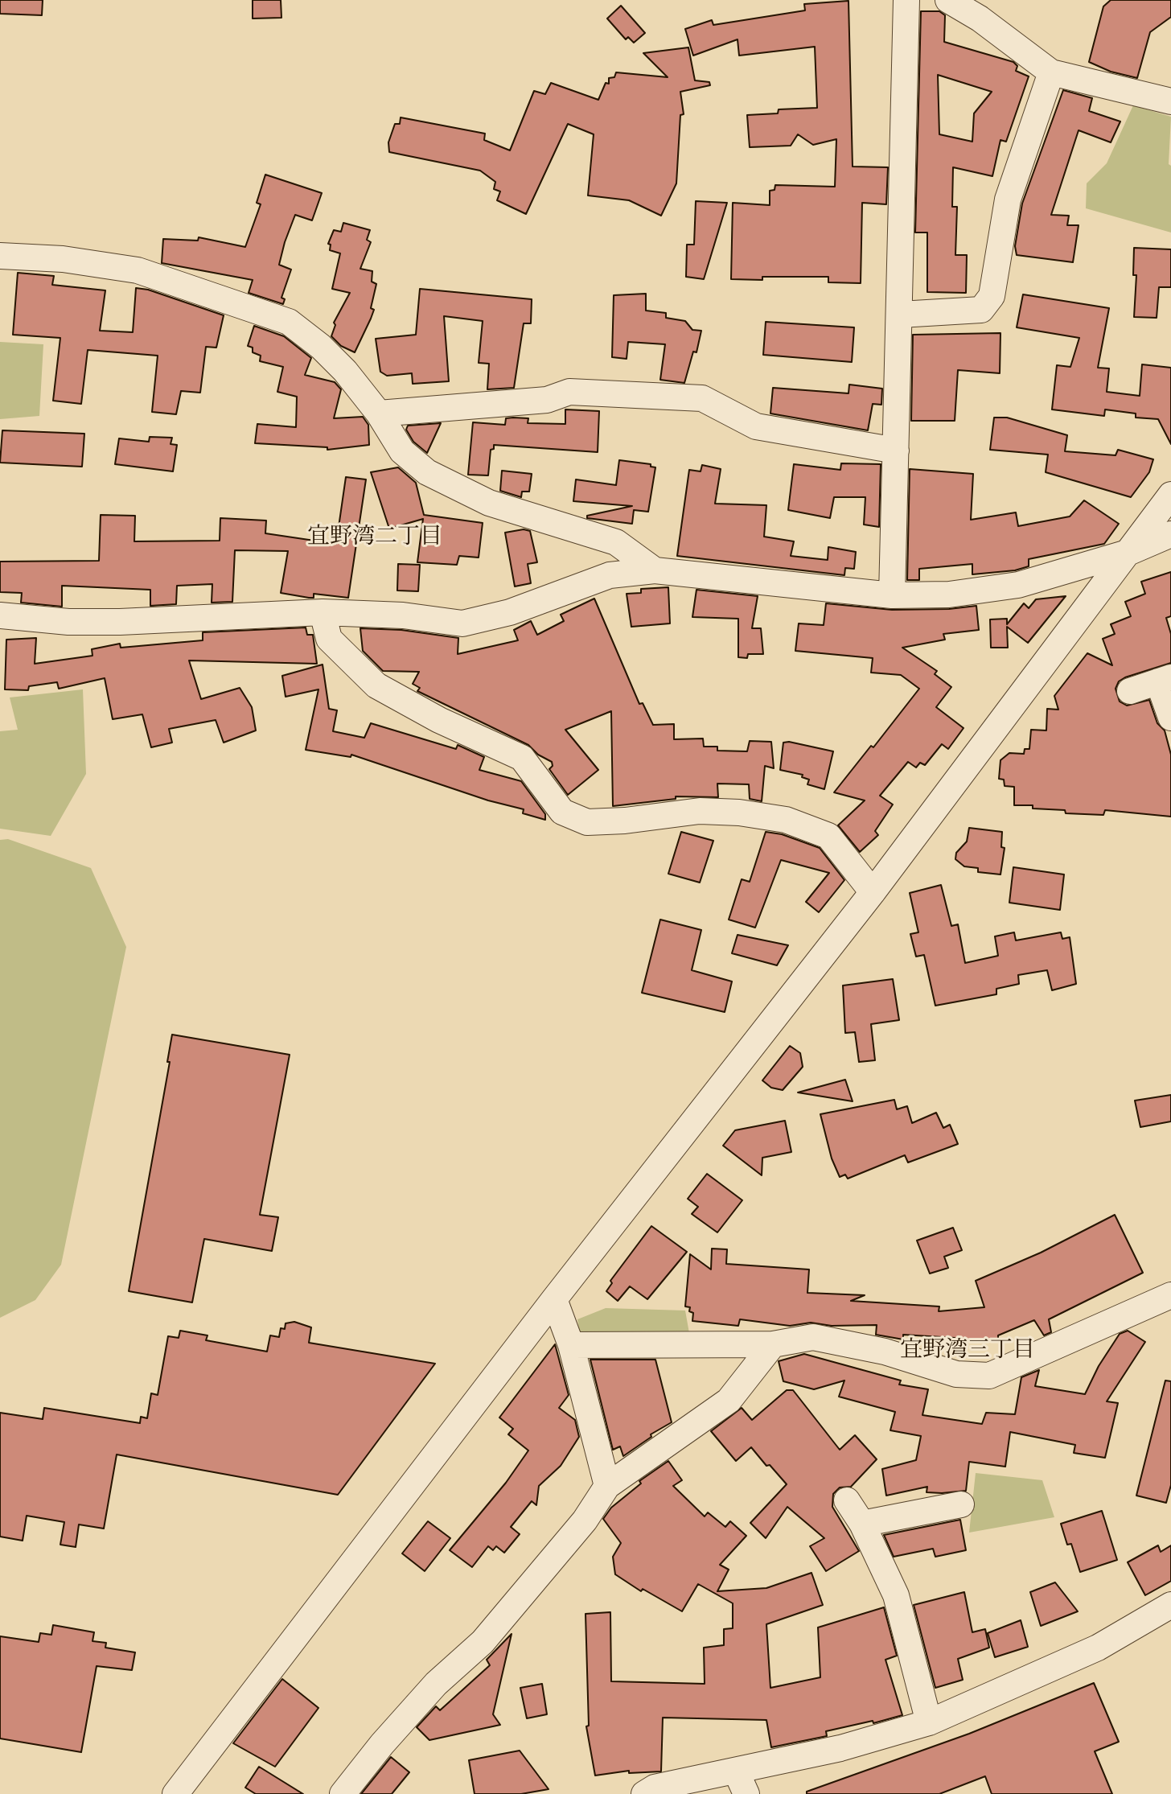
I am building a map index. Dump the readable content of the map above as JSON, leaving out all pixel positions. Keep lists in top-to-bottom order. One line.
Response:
{"districts":["宜野湾二丁目","宜野湾三丁目"]}
